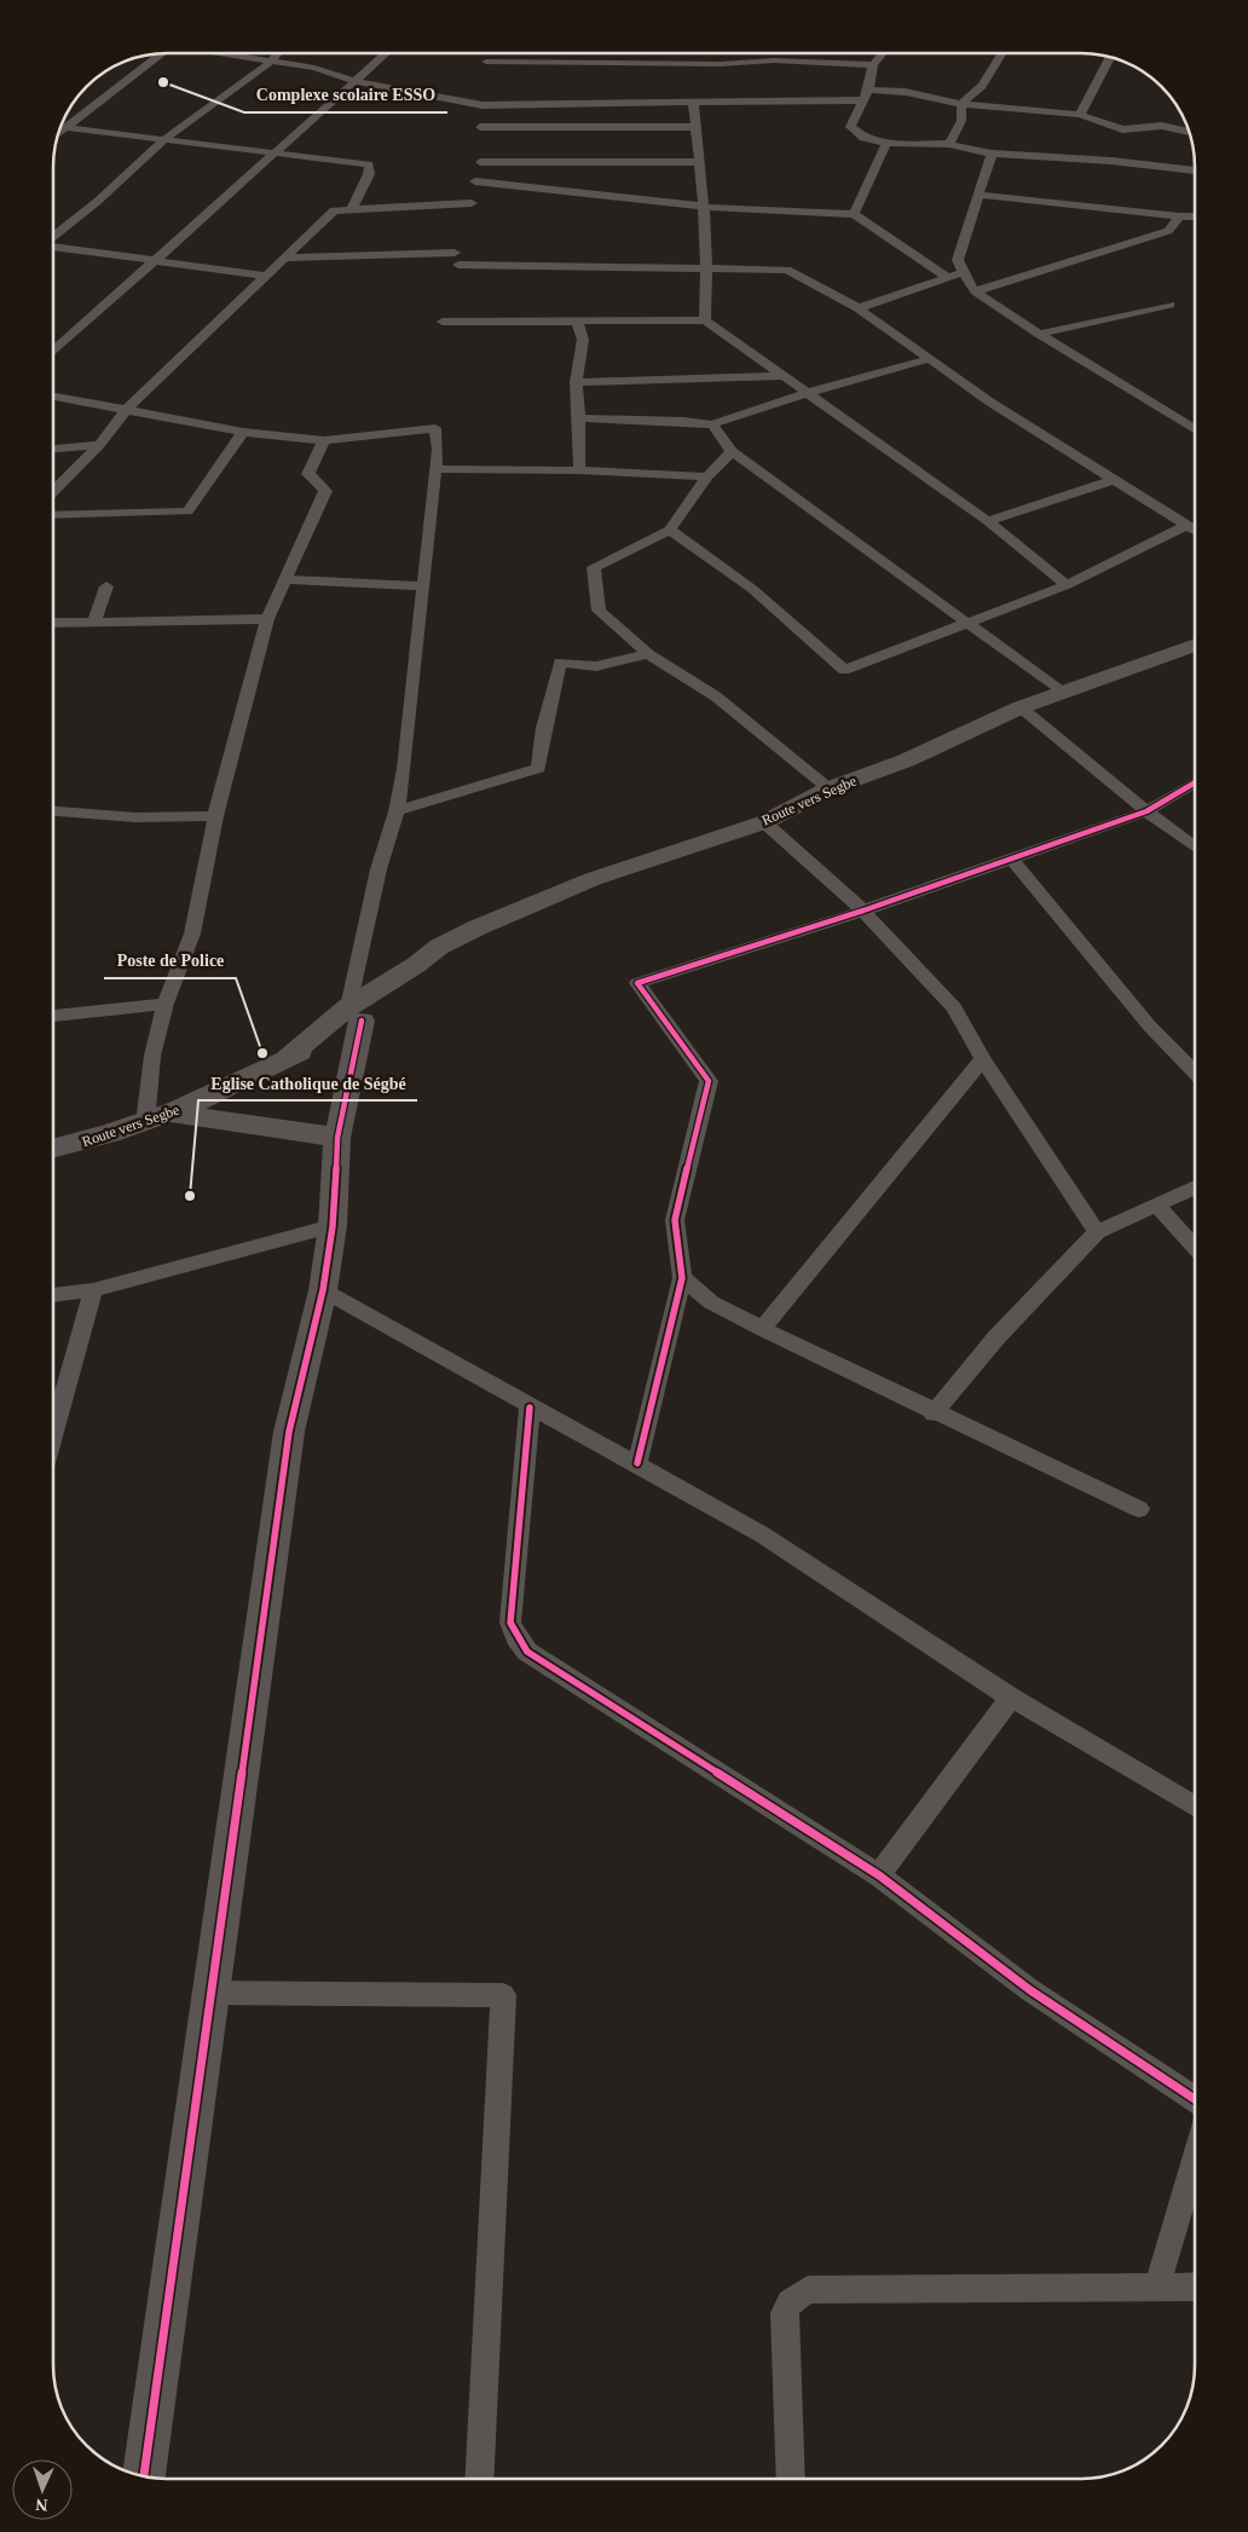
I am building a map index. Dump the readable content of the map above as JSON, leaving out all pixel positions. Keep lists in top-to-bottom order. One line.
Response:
{"streets":{"main road":["Route vers Segbe"]},"places":["Complexe scolaire ESSO","Poste de Police","Eglise Catholique de Ségbé"],"north":"bottom"}
